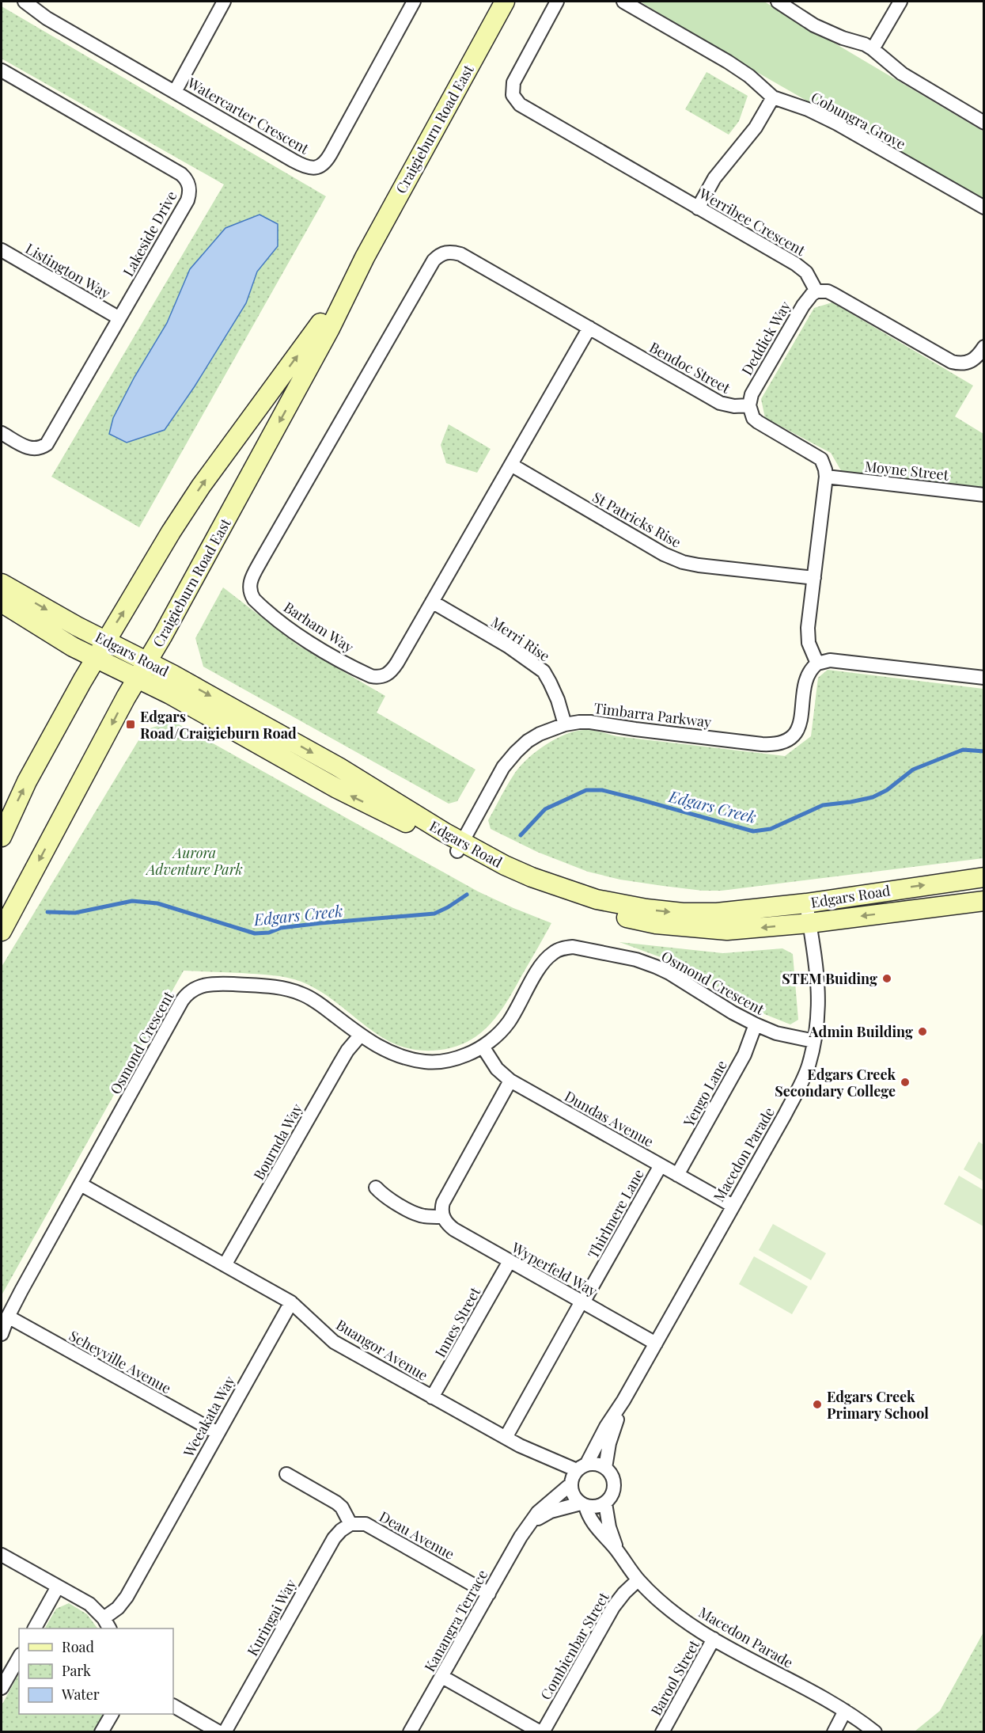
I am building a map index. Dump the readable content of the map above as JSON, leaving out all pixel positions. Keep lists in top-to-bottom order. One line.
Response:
{"streets":{"main road":["Craigieburn Road East","Edgars Road"],"street":["Watercarter Crescent","Cobungra Grove","Werribee Crescent","Lakeside Drive","Listington Way","Deddick Way","Bendoc Street","Moyne Street","St Patricks Rise","Barham Way","Merri Rise","Timbarra Parkway","Osmond Crescent","Yengo Lane","Dundas Avenue","Bournda Way","Macedon Parade","Thirlmere Lane","Wyperfeld Way","Innes Street","Buangor Avenue","Scheyville Avenue","Weeakata Way","Deau Avenue","Kuringai Way","Kanangra Terrace","Combienbar Street","Barool Street"]},"crossings":[["Craigieburn Road East","Edgars Road"],["Werribee Crescent","Deddick Way"],["Lakeside Drive","Listington Way"],["Deddick Way","Bendoc Street"],["Bendoc Street","Barham Way"],["St Patricks Rise","Barham Way"],["Barham Way","Merri Rise"],["Merri Rise","Timbarra Parkway"],["Edgars Road","Timbarra Parkway"],["Edgars Road","Macedon Parade"],["Osmond Crescent","Yengo Lane"],["Osmond Crescent","Dundas Avenue"],["Osmond Crescent","Bournda Way"],["Osmond Crescent","Macedon Parade"],["Osmond Crescent","Buangor Avenue"],["Osmond Crescent","Scheyville Avenue"],["Yengo Lane","Dundas Avenue"],["Dundas Avenue","Macedon Parade"],["Dundas Avenue","Thirlmere Lane"],["Bournda Way","Buangor Avenue"],["Macedon Parade","Wyperfeld Way"],["Macedon Parade","Buangor Avenue"],["Macedon Parade","Kanangra Terrace"],["Macedon Parade","Combienbar Street"],["Macedon Parade","Barool Street"],["Thirlmere Lane","Wyperfeld Way"],["Thirlmere Lane","Buangor Avenue"],["Wyperfeld Way","Innes Street"],["Innes Street","Buangor Avenue"],["Buangor Avenue","Weeakata Way"],["Buangor Avenue","Kanangra Terrace"],["Scheyville Avenue","Weeakata Way"],["Deau Avenue","Kuringai Way"],["Deau Avenue","Kanangra Terrace"]],"water":["Edgars Creek"],"parks":["Aurora Adventure Park"],"places":{"transit":["Edgars Road/Craigieburn Road"],"other":["STEM Buiding","Admin Building","Edgars Creek Secondary College","Edgars Creek Primary School"]},"legend":["Road","Park","Water"]}
